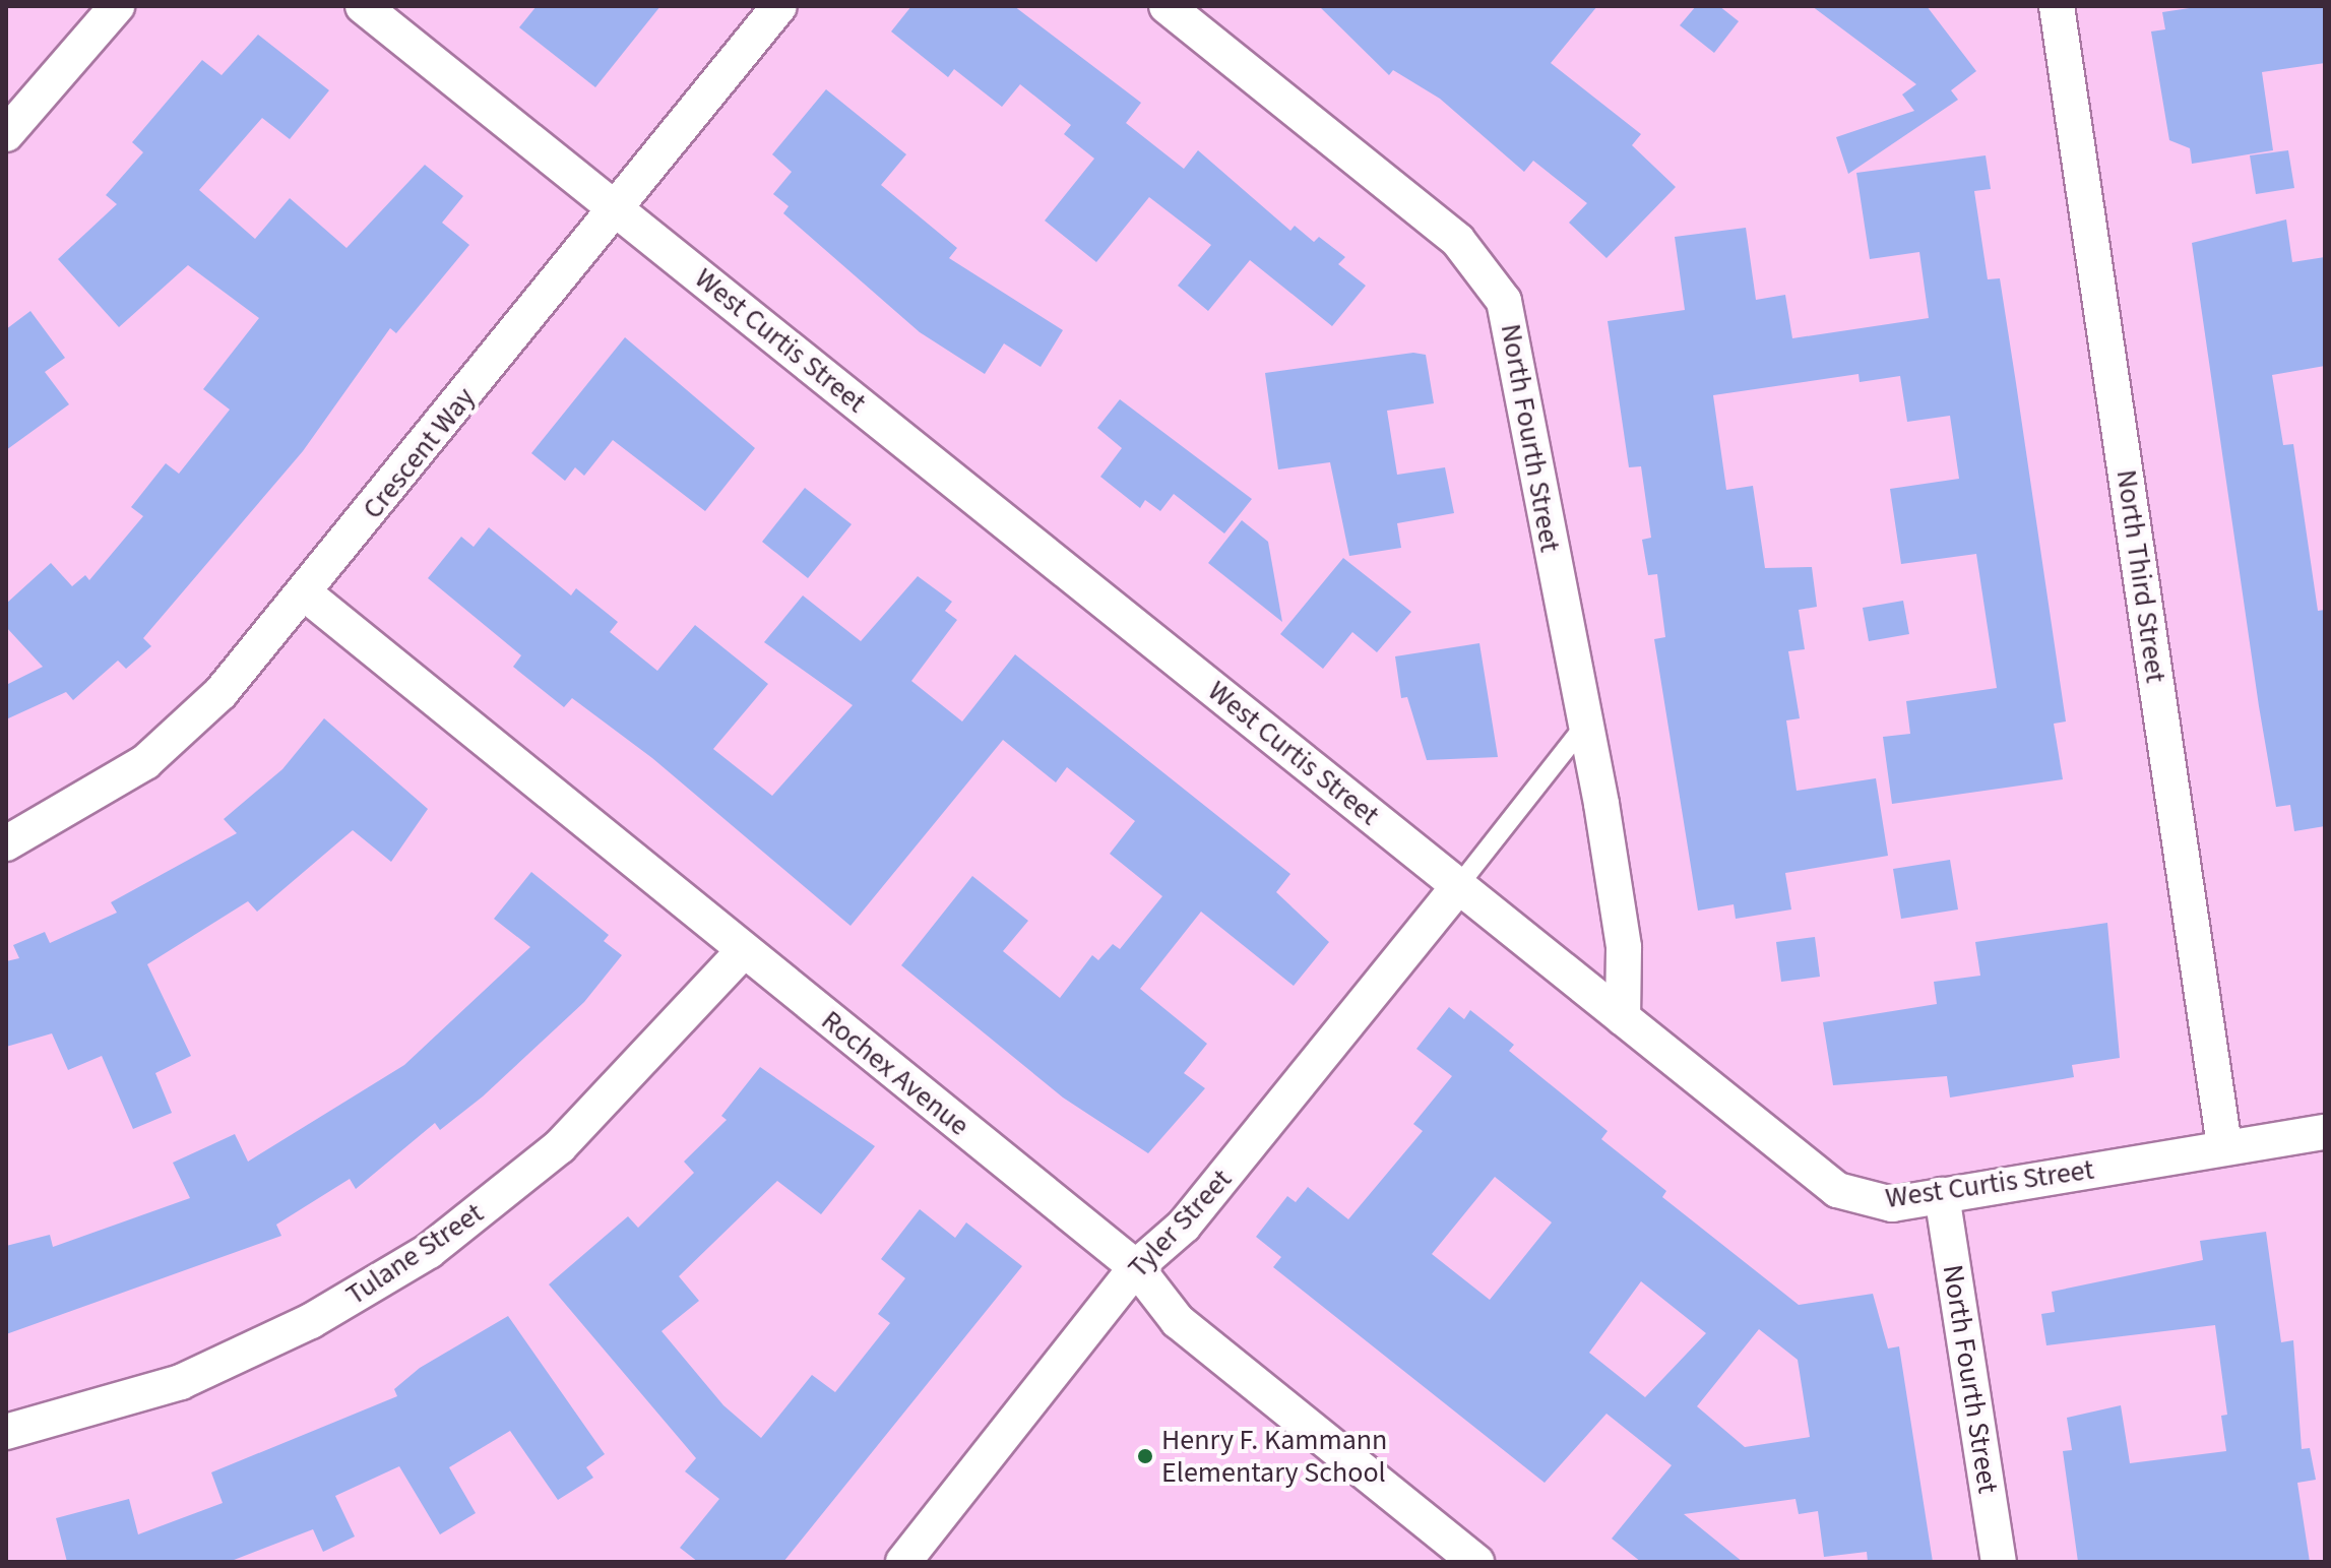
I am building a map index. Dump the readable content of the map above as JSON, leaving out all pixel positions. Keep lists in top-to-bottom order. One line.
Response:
{"streets":{"street":["West Curtis Street","North Fourth Street","Crescent Way","North Third Street","Rochex Avenue","Tyler Street","Tulane Street"]},"crossings":[["West Curtis Street","North Fourth Street"],["West Curtis Street","Crescent Way"],["West Curtis Street","North Third Street"],["West Curtis Street","Tyler Street"],["Crescent Way","Rochex Avenue"],["Rochex Avenue","Tyler Street"],["Rochex Avenue","Tulane Street"]],"places":["Henry F. Kammann Elementary School"]}
